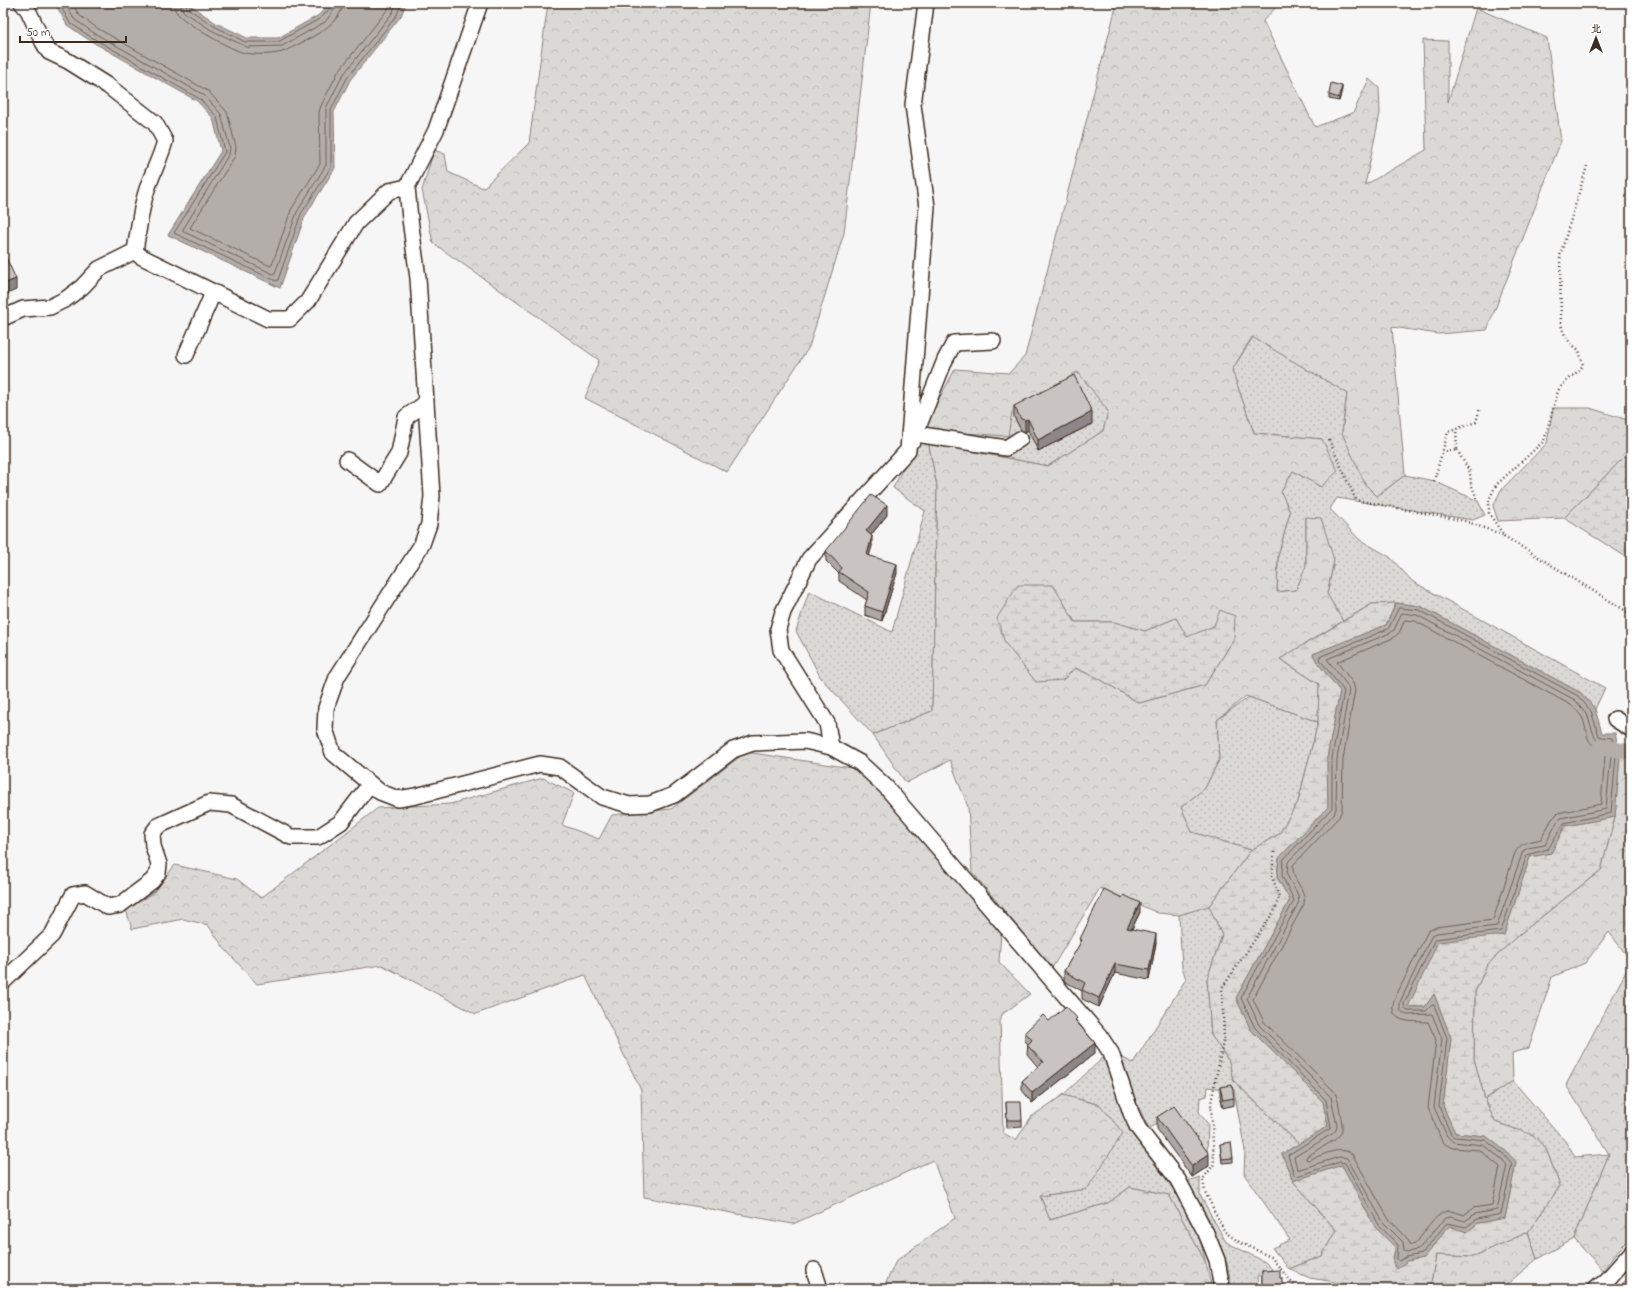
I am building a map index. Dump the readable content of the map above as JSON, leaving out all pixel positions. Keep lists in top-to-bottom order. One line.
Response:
{"scale_bar":"50 m","north":"top"}
